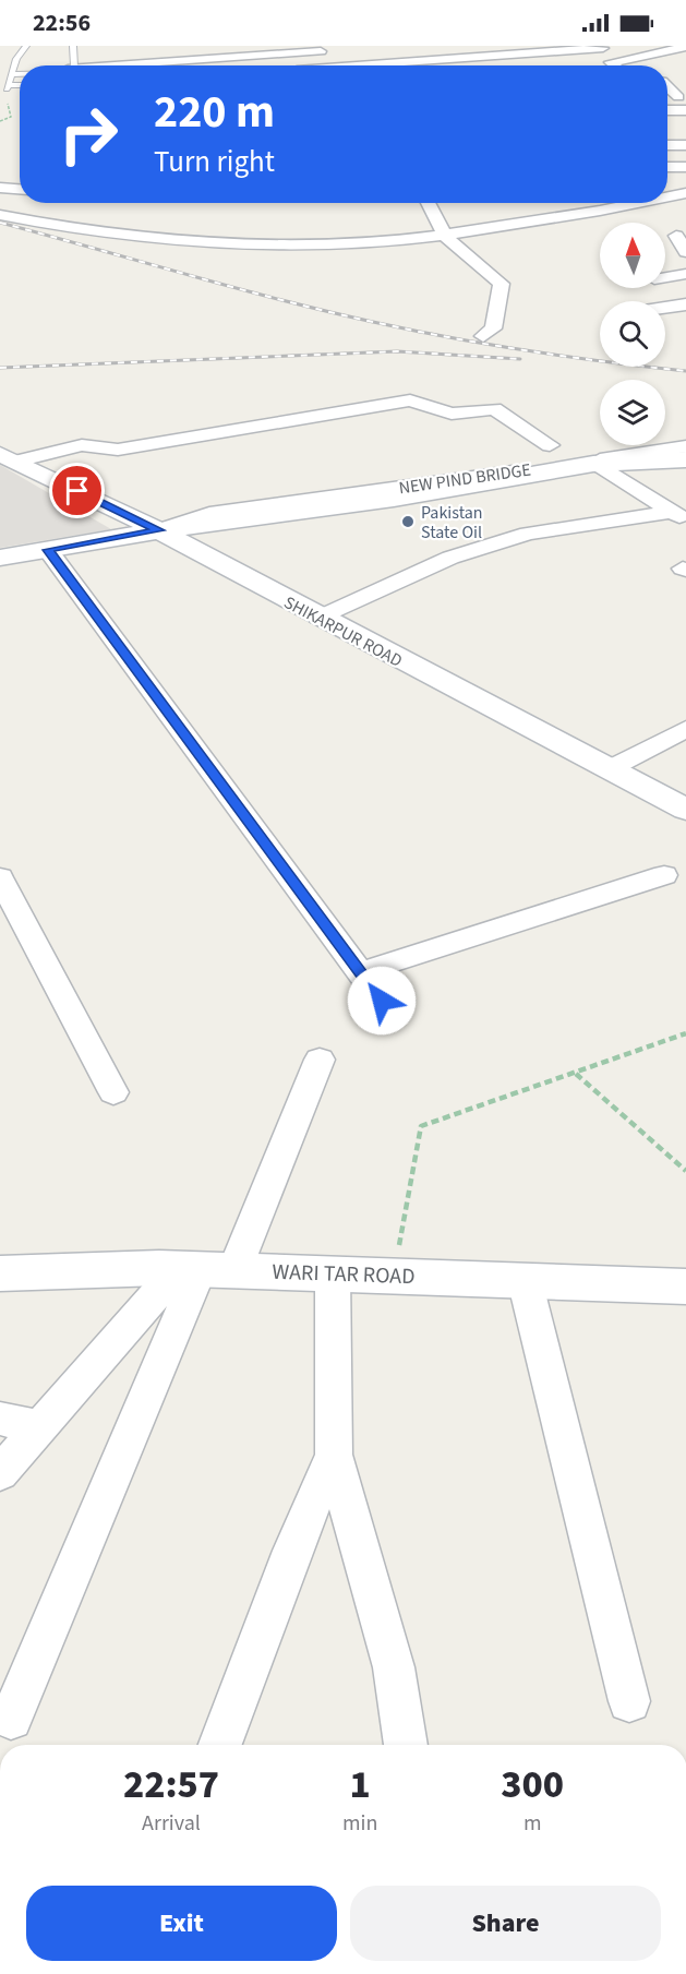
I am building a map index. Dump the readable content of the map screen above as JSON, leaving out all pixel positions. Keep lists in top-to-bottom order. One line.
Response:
{"streets":{"street":["NEW PIND BRIDGE","SHIKARPUR ROAD","WARI TAR ROAD"]},"crossings":[["NEW PIND BRIDGE","SHIKARPUR ROAD"]],"places":["Pakistan State Oil"],"north":"top","page":{"status":"22:56","turn":["220 m","Turn right"],"eta":["22:57","Arrival","1","min","300","m"],"buttons":["Exit","Share"]}}
